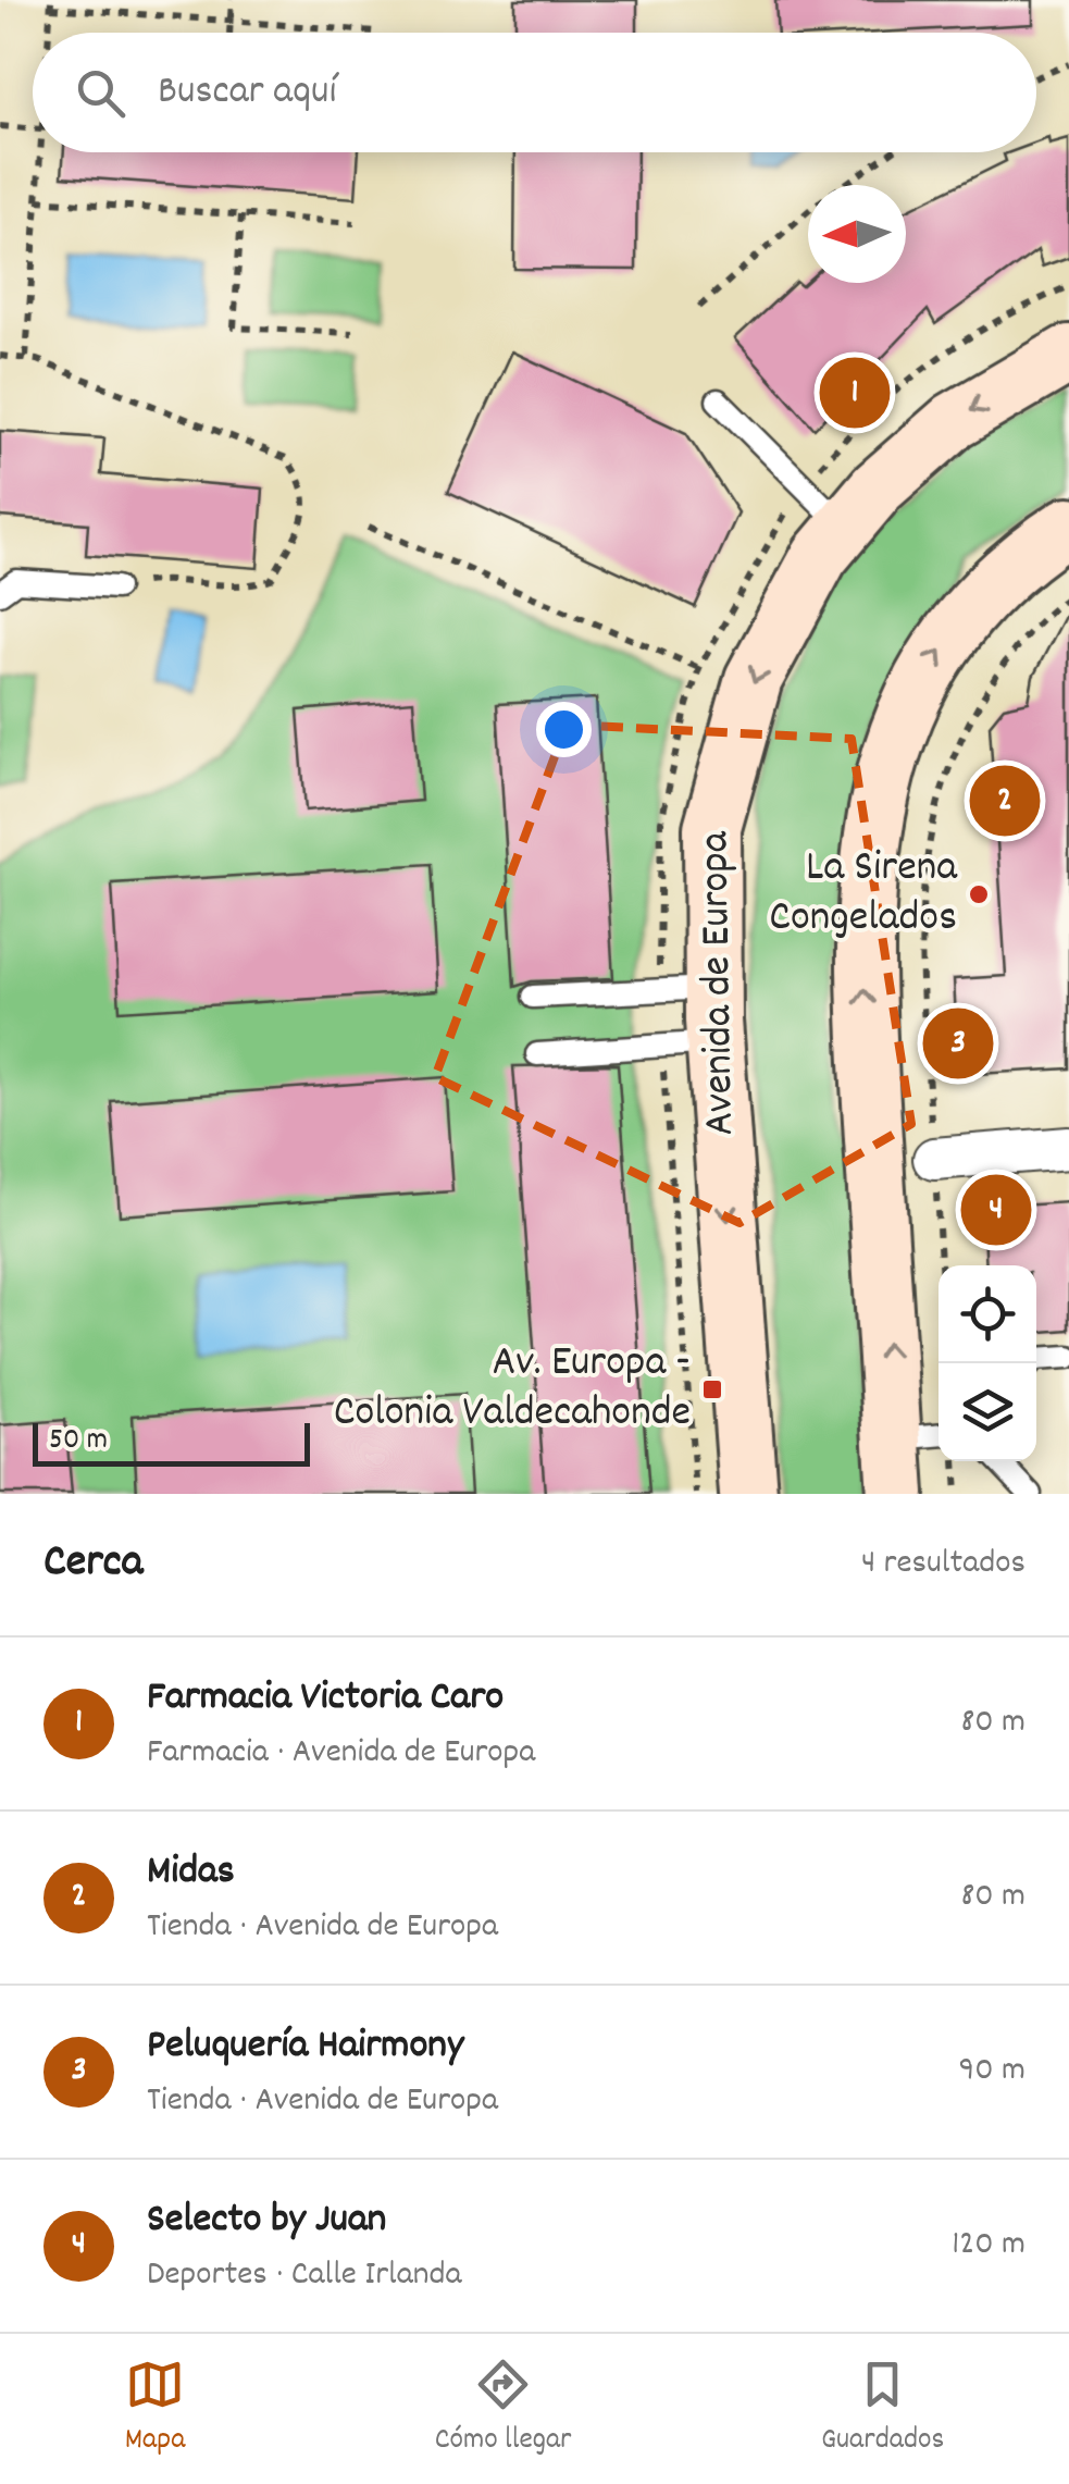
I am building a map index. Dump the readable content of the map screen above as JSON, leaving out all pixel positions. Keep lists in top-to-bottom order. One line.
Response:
{"streets":{"street":["Avenida de Europa"]},"places":{"other":["La Sirena Congelados"],"transit":["Av. Europa - Colonia Valdecahonde"]},"scale_bar":"50 m","north":"left","page":{"search":"Buscar aquí","pins":["1","2","3","4"],"scale":"50 m","heading":["Cerca","4 resultados"],"list":[{"mark":"1","name":"Farmacia Victoria Caro","note":"Farmacia · Avenida de Europa","value":"80 m"},{"mark":"2","name":"Midas","note":"Tienda · Avenida de Europa","value":"80 m"},{"mark":"3","name":"Peluquería Hairmony","note":"Tienda · Avenida de Europa","value":"90 m"},{"mark":"4","name":"Selecto by Juan","note":"Deportes · Calle Irlanda","value":"120 m"}],"nav":["Mapa","Cómo llegar","Guardados"]}}
